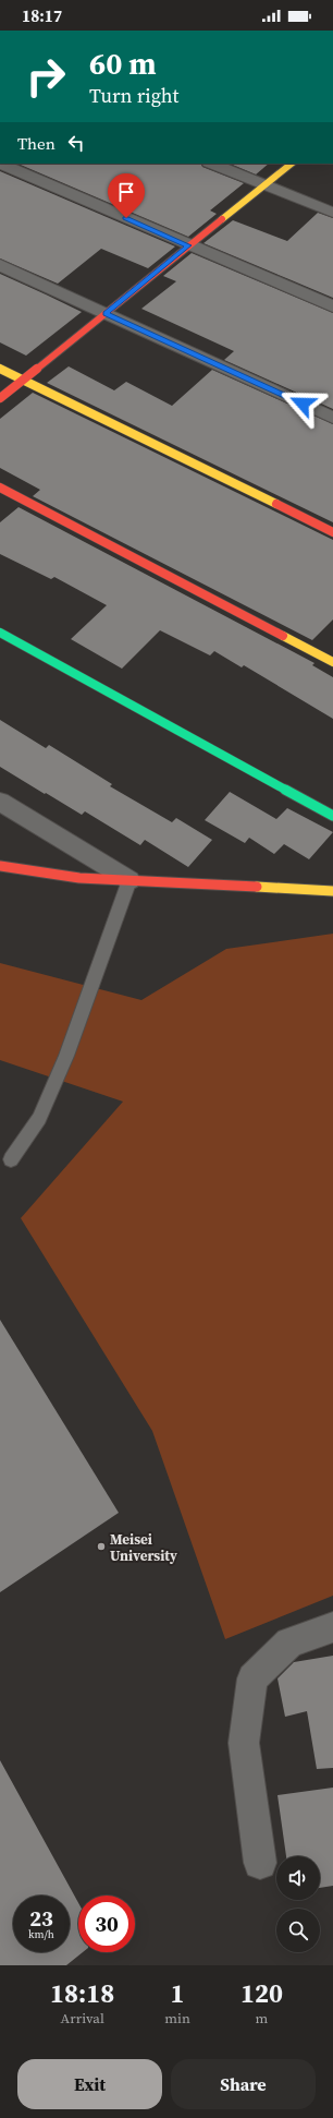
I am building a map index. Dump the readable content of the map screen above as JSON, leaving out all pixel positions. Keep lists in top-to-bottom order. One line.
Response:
{"places":["Meisei University"],"page":{"status":"18:17","turn":["60 m","Turn right"],"then":"Then","speed":"23 km/h","limit":"30","eta":["18:18","Arrival","1","min","120","m"],"buttons":["Exit","Share"]}}
